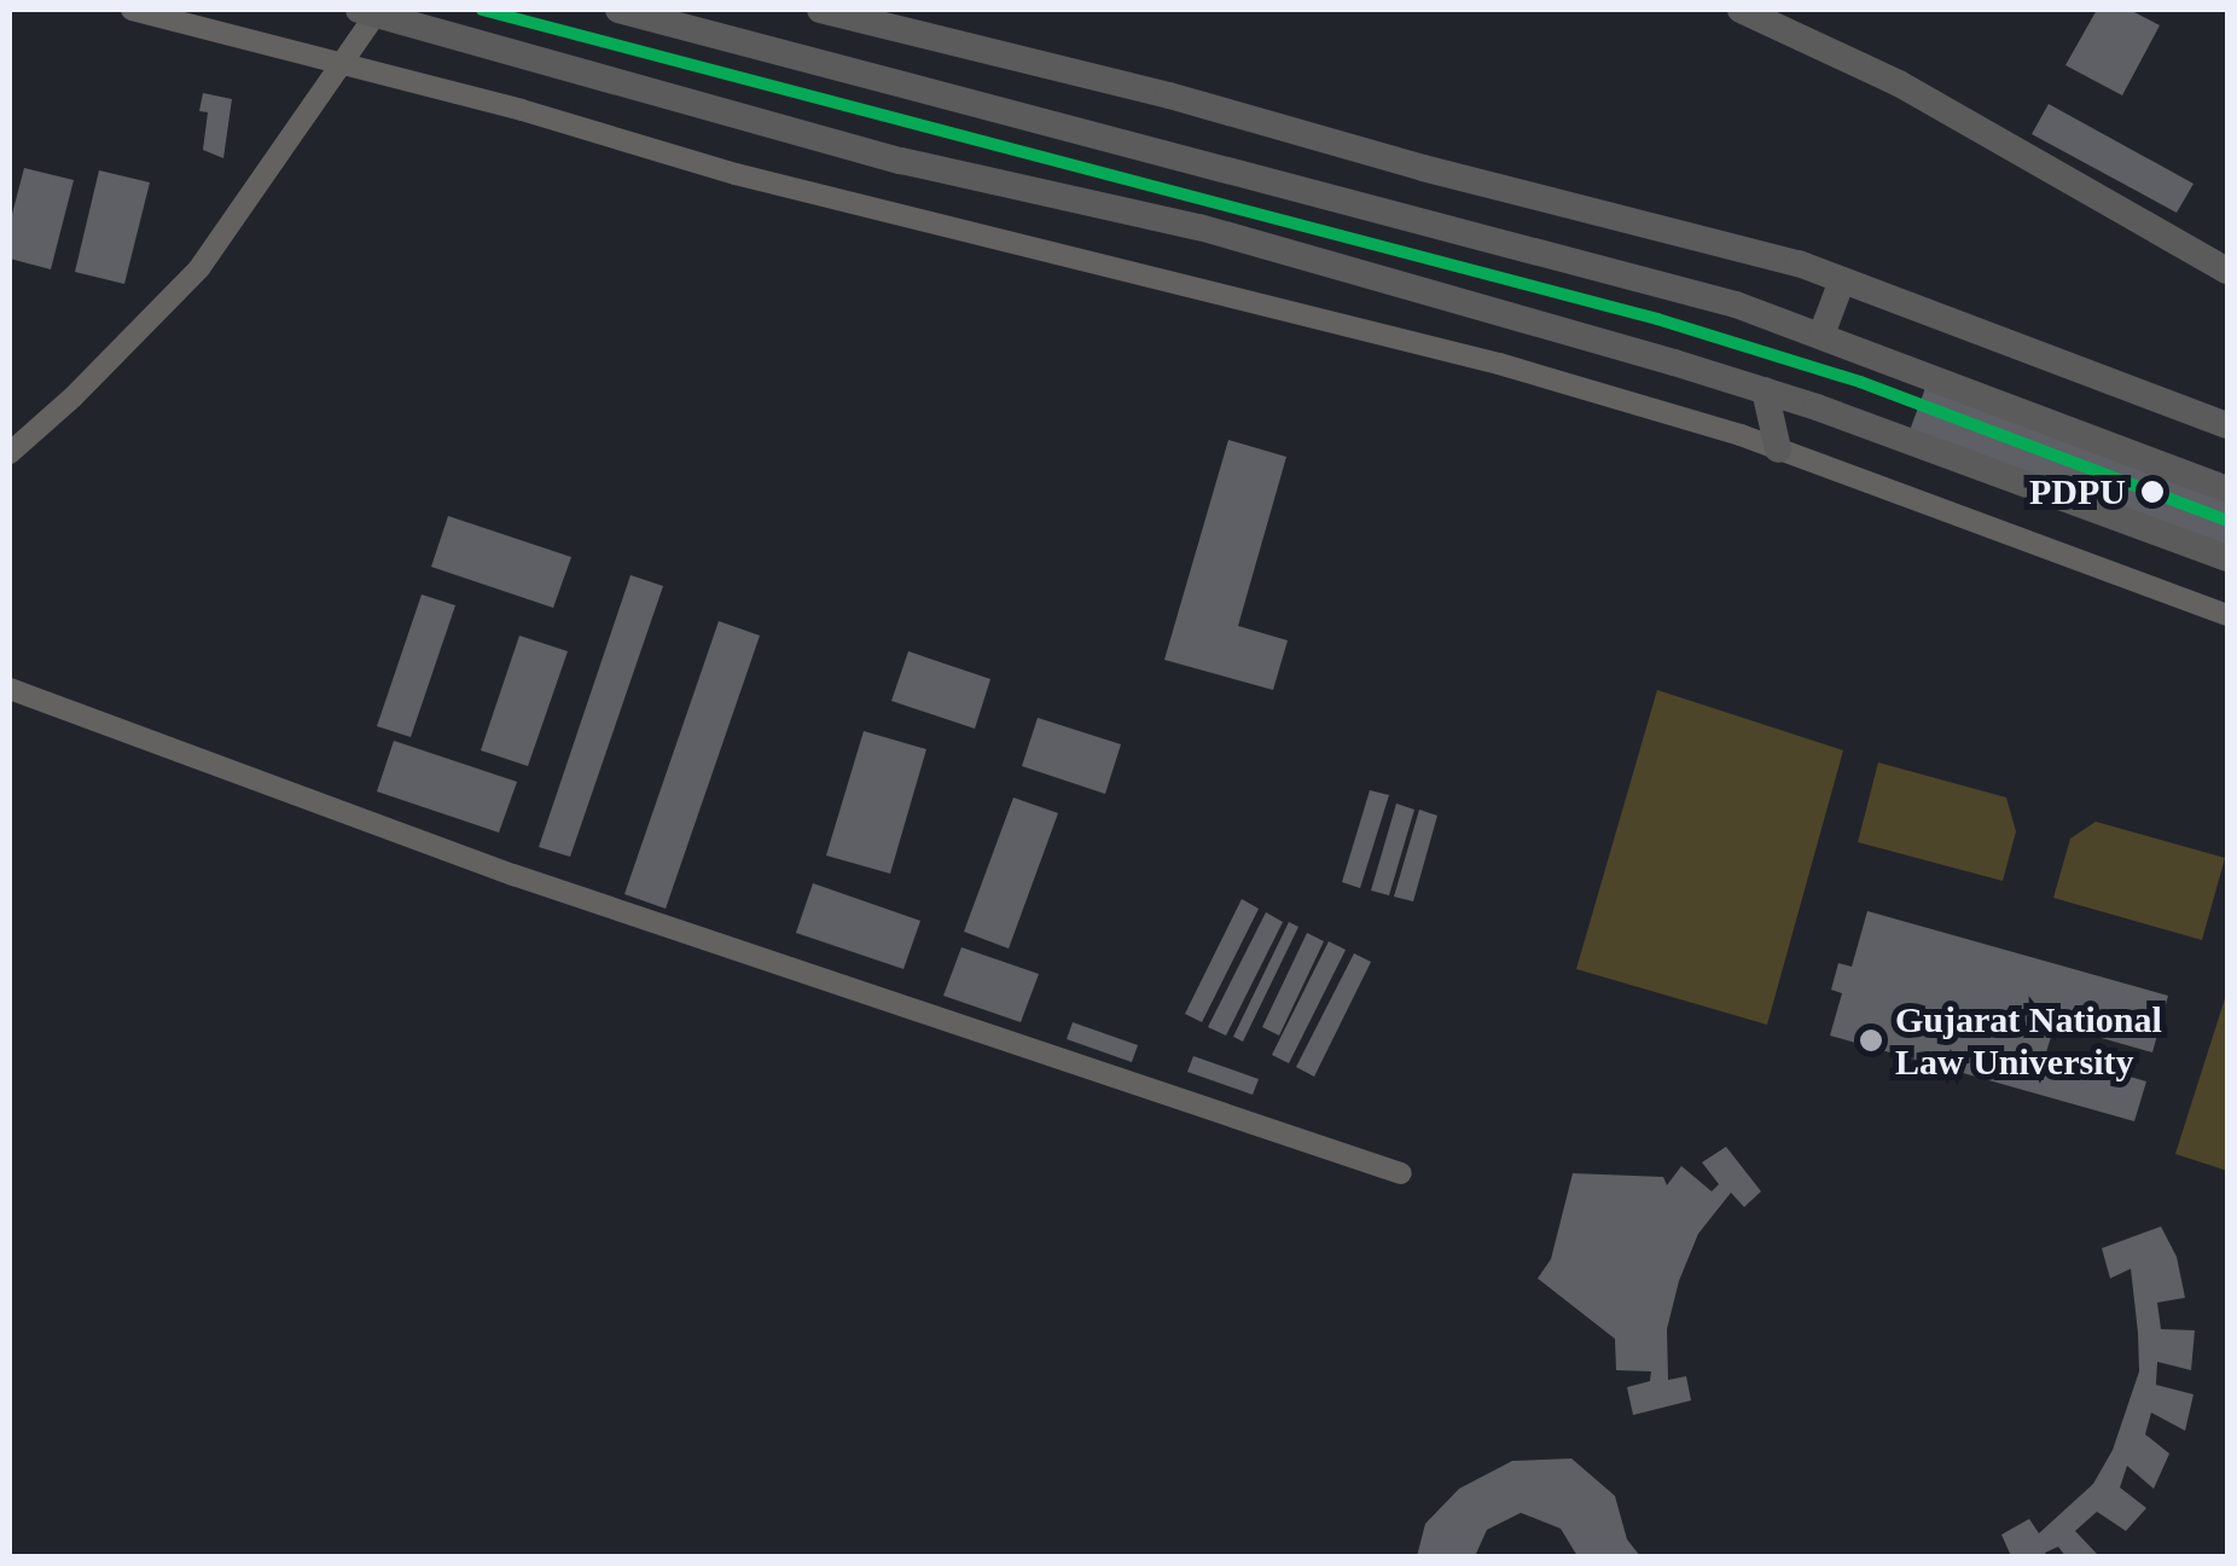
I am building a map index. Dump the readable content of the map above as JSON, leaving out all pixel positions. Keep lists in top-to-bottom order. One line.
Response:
{"places":["PDPU","Gujarat National Law University"]}
